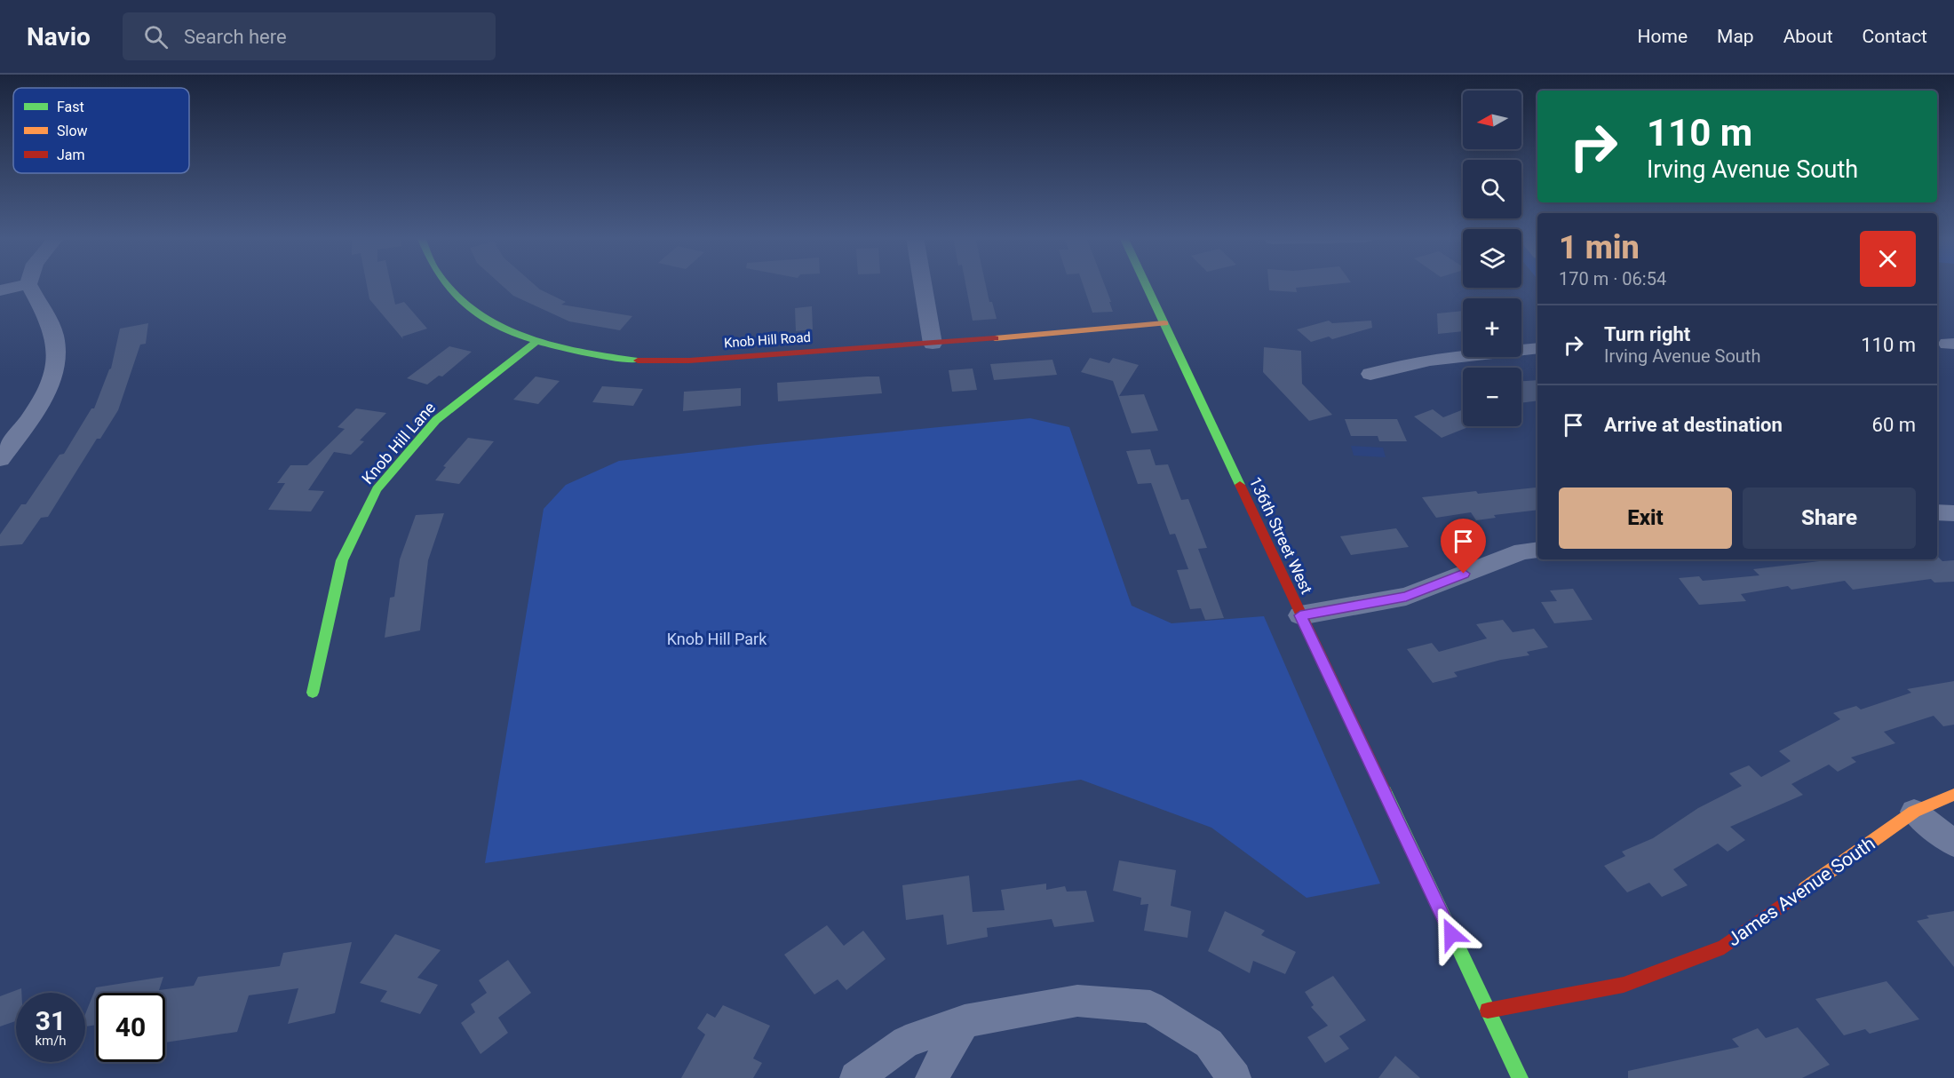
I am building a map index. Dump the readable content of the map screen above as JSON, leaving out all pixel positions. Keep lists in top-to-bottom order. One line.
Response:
{"streets":{"street":["Knob Hill Road","Knob Hill Lane","136th Street West","James Avenue South"]},"crossings":[["Knob Hill Road","Knob Hill Lane"],["Knob Hill Road","136th Street West"],["136th Street West","James Avenue South"]],"parks":["Knob Hill Park"],"legend":["Fast","Slow","Jam"],"north":"left","page":{"header":"Navio","search":"Search here","nav":["Home","Map","About","Contact"],"map_buttons":["+","−"],"turn":["110 m","Irving Avenue South"],"heading":["1 min","170 m · 06:54"],"list":[{"name":"Turn right","note":"Irving Avenue South","value":"110 m"},{"name":"Arrive at destination","value":"60 m"}],"buttons":["Exit","Share"],"speed":"31 km/h","limit":"40"}}
